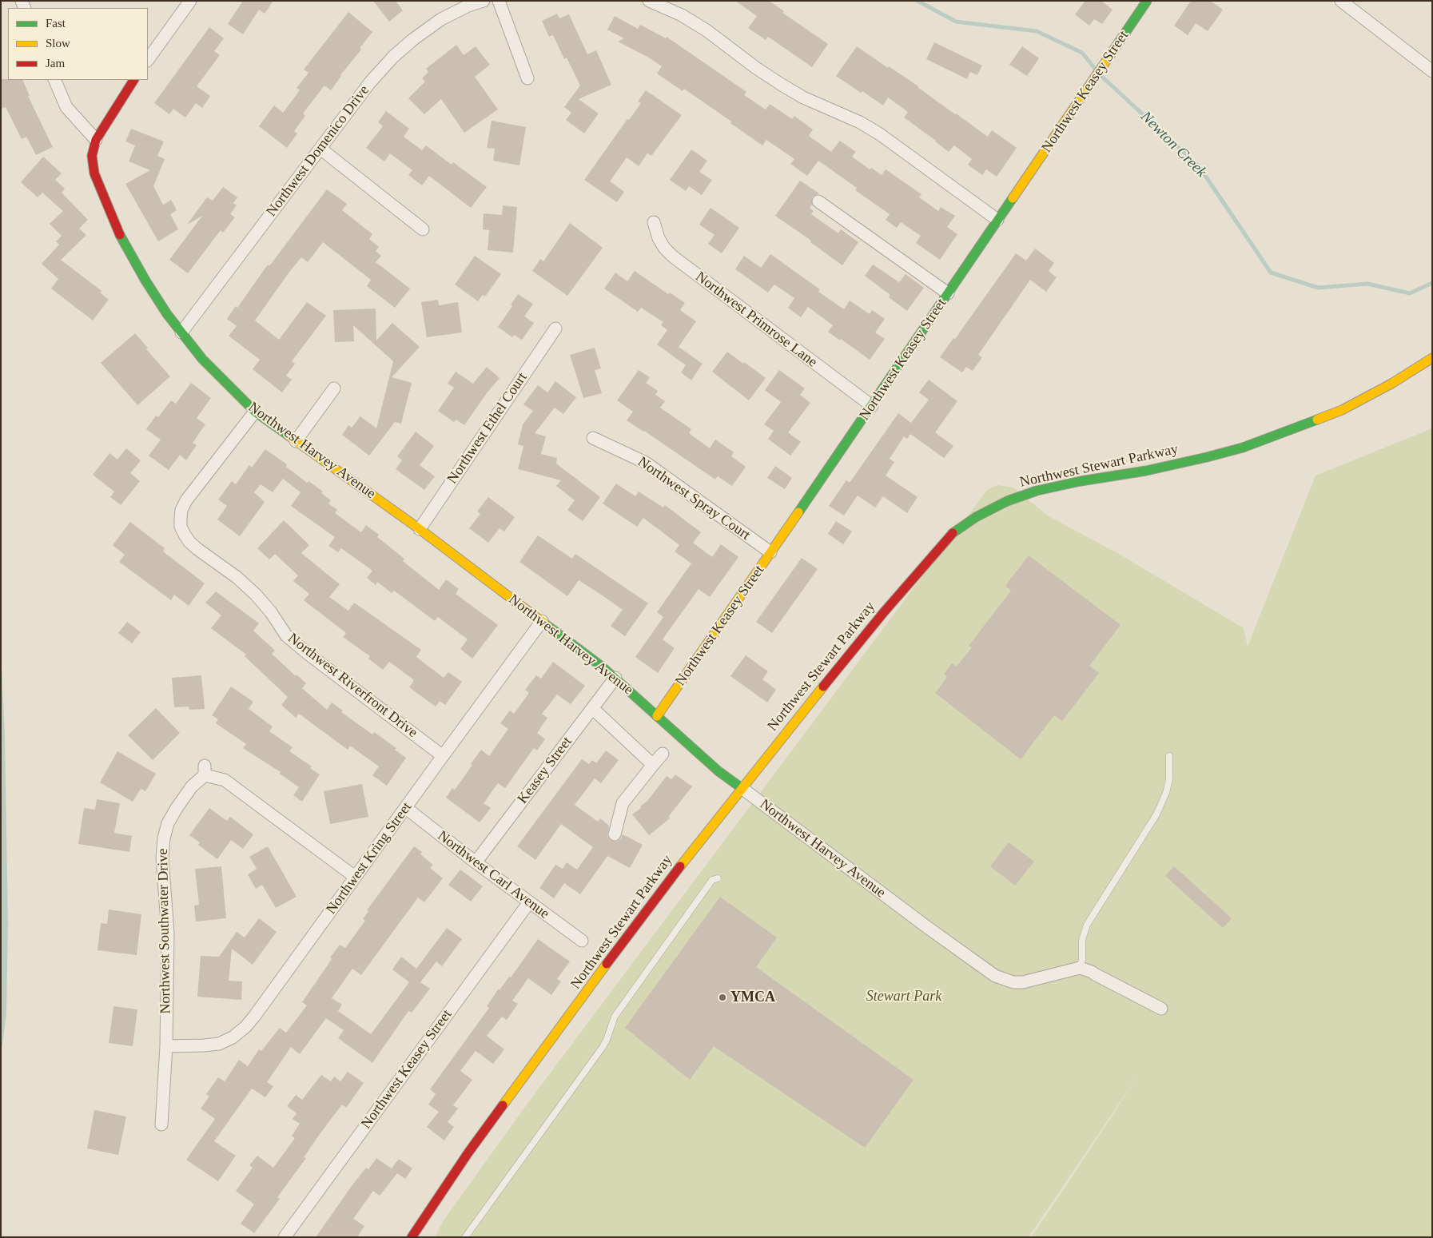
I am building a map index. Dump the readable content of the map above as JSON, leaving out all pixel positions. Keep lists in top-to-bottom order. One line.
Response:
{"streets":{"street":["Northwest Keasey Street","Northwest Domenico Drive","Northwest Primrose Lane","Northwest Ethel Court","Northwest Harvey Avenue","Northwest Stewart Parkway","Northwest Spray Court","Northwest Riverfront Drive","Keasey Street","Northwest Kring Street","Northwest Carl Avenue","Northwest Southwater Drive"]},"crossings":[["Northwest Keasey Street","Northwest Primrose Lane"],["Northwest Keasey Street","Northwest Harvey Avenue"],["Northwest Keasey Street","Northwest Spray Court"],["Northwest Keasey Street","Northwest Carl Avenue"],["Northwest Domenico Drive","Northwest Harvey Avenue"],["Northwest Ethel Court","Northwest Harvey Avenue"],["Northwest Harvey Avenue","Northwest Stewart Parkway"],["Northwest Harvey Avenue","Northwest Riverfront Drive"],["Northwest Harvey Avenue","Keasey Street"],["Northwest Harvey Avenue","Northwest Kring Street"],["Northwest Riverfront Drive","Northwest Kring Street"],["Keasey Street","Northwest Carl Avenue"],["Northwest Kring Street","Northwest Carl Avenue"],["Northwest Kring Street","Northwest Southwater Drive"]],"water":["Newton Creek"],"parks":["Stewart Park"],"places":["YMCA"],"legend":["Fast","Slow","Jam"]}
